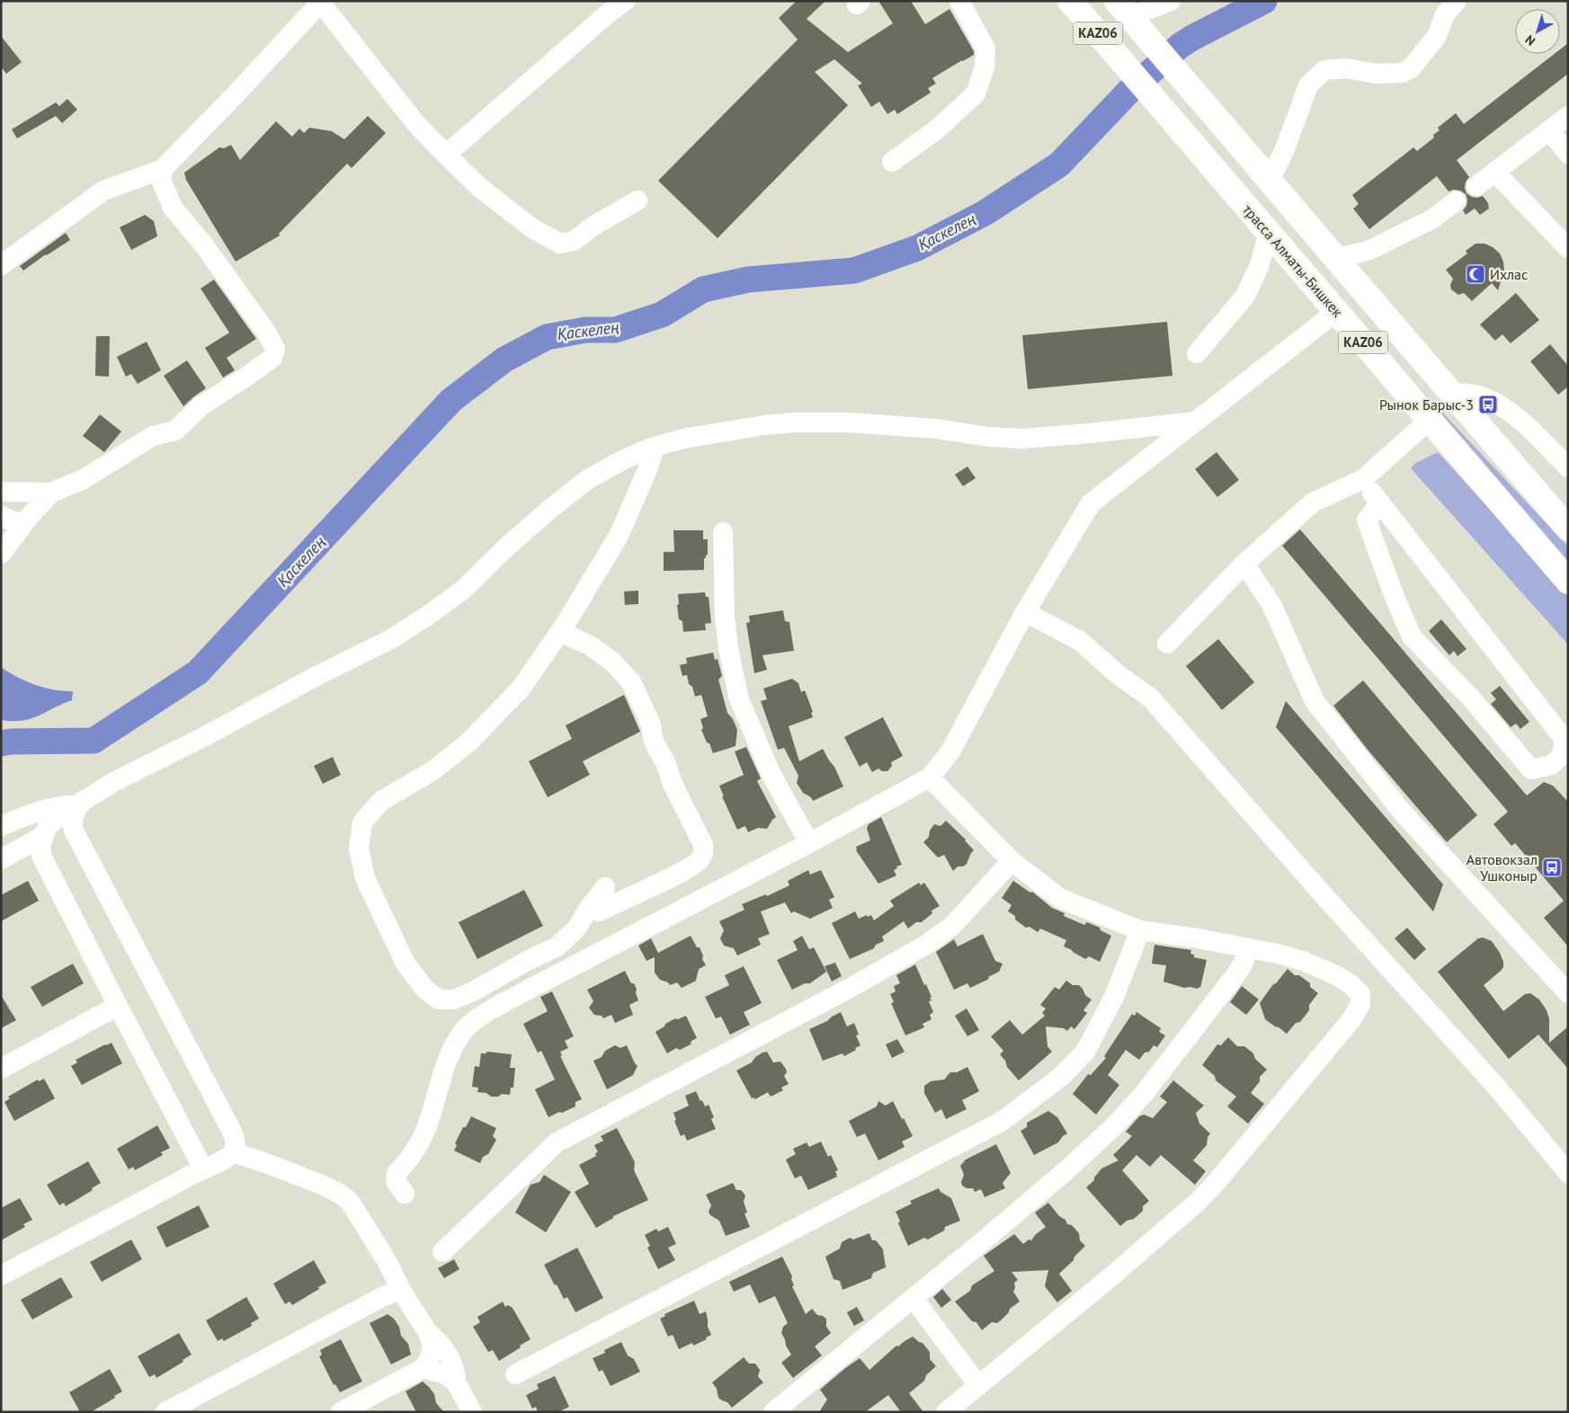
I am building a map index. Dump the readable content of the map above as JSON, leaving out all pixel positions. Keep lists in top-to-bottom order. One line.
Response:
{"streets":{"highway":["KАZ06","трасса Алматы-Бишкек"]},"water":["Қаскелең"],"places":{"mosque":["Ихлас"],"bus stop":["Рынок Барыс-3","Автовокзал Ушконыр"]},"north":"bottom left"}
